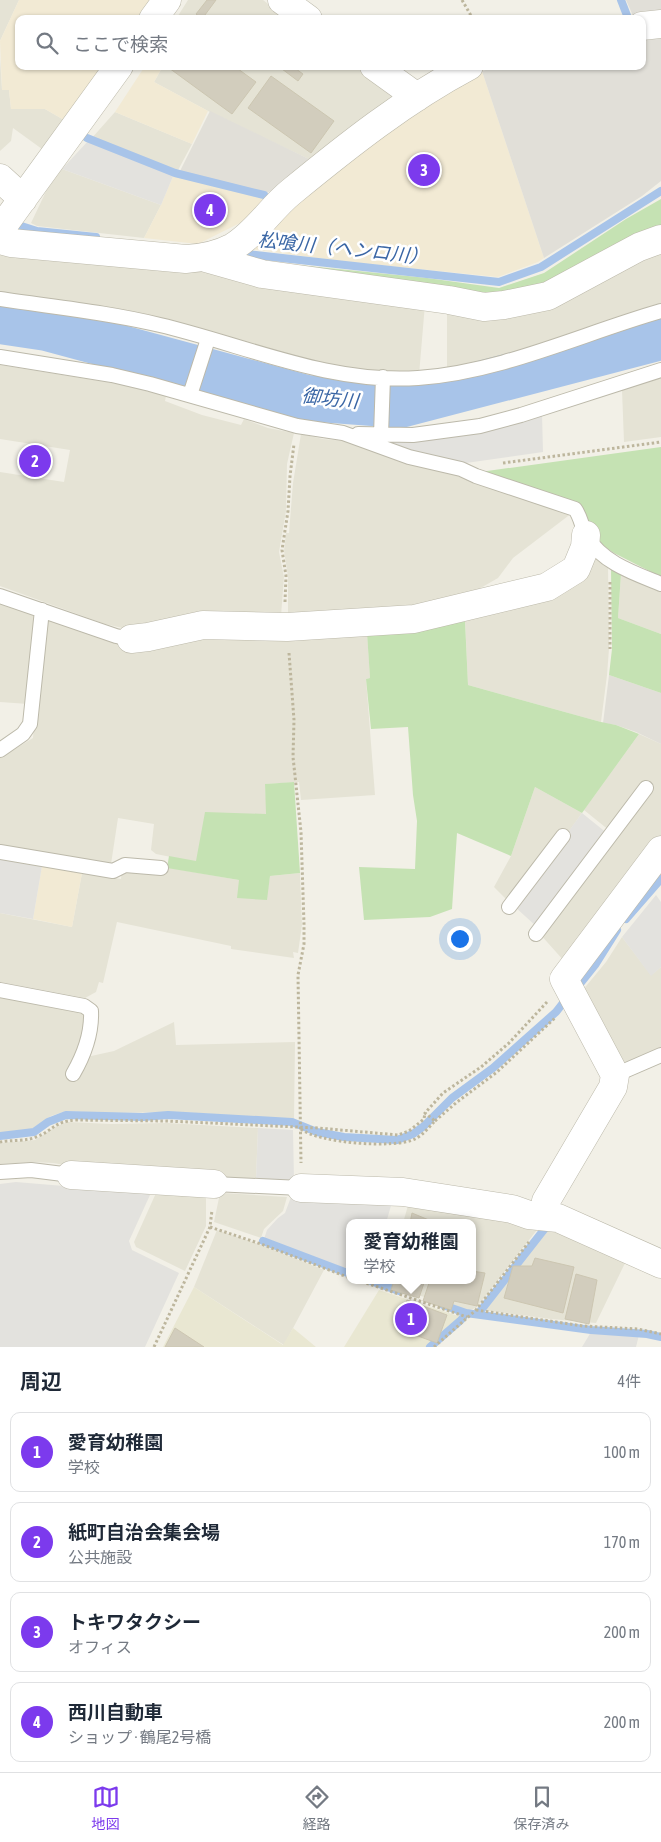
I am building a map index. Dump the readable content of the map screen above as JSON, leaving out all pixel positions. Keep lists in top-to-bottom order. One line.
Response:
{"water":["松喰川（ヘンロ川）","御坊川"],"page":{"search":"ここで検索","pins":["3","4","2","1"],"popup":["愛育幼稚園","学校"],"heading":["周辺","4件"],"list":[{"mark":"1","name":"愛育幼稚園","note":"学校","value":"100 m"},{"mark":"2","name":"紙町自治会集会場","note":"公共施設","value":"170 m"},{"mark":"3","name":"トキワタクシー","note":"オフィス","value":"200 m"},{"mark":"4","name":"西川自動車","note":"ショップ · 鶴尾2号橋","value":"200 m"}],"nav":["地図","経路","保存済み"]}}
